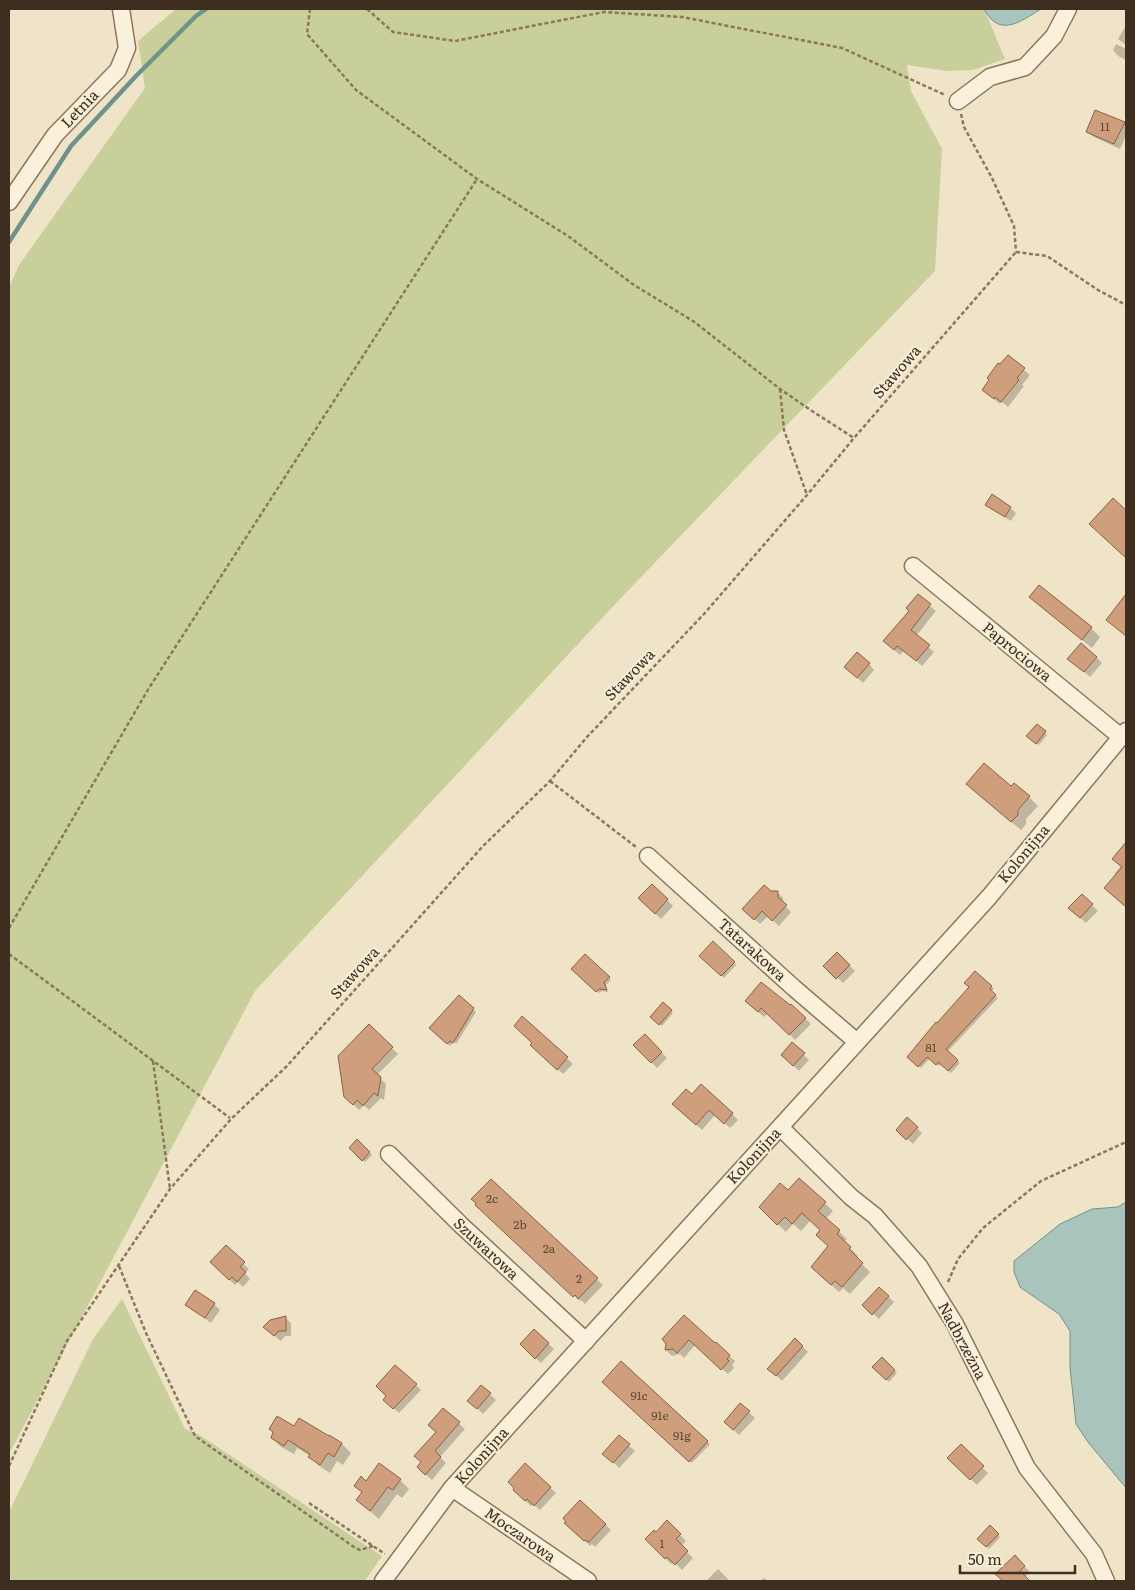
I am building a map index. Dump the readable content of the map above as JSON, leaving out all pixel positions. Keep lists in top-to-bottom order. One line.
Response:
{"streets":{"street":["Letnia","Paprociowa","Kolonijna","Tatarakowa","Szuwarowa","Nadbrzeżna","Moczarowa"],"path":["Stawowa"]},"crossings":[["Paprociowa","Kolonijna"],["Kolonijna","Tatarakowa"],["Kolonijna","Szuwarowa"],["Kolonijna","Nadbrzeżna"],["Kolonijna","Moczarowa"]],"house_numbers":["11","81","2c","2b","2a","2","91c","91e","91g","1"],"scale_bar":"50 m"}
